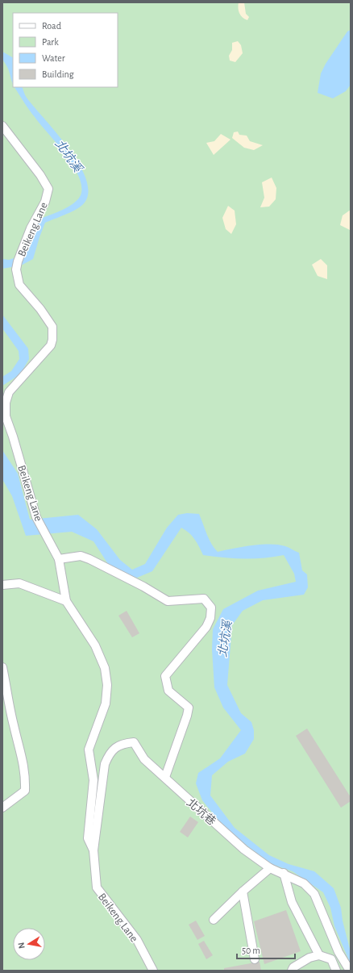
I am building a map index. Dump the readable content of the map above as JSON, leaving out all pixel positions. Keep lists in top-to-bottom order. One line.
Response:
{"streets":{"street":["Beikeng Lane","北坑巷"]},"crossings":[["Beikeng Lane","北坑巷"]],"water":["北坑溪"],"legend":["Road","Park","Water","Building"],"scale_bar":"50 m","north":"left"}
